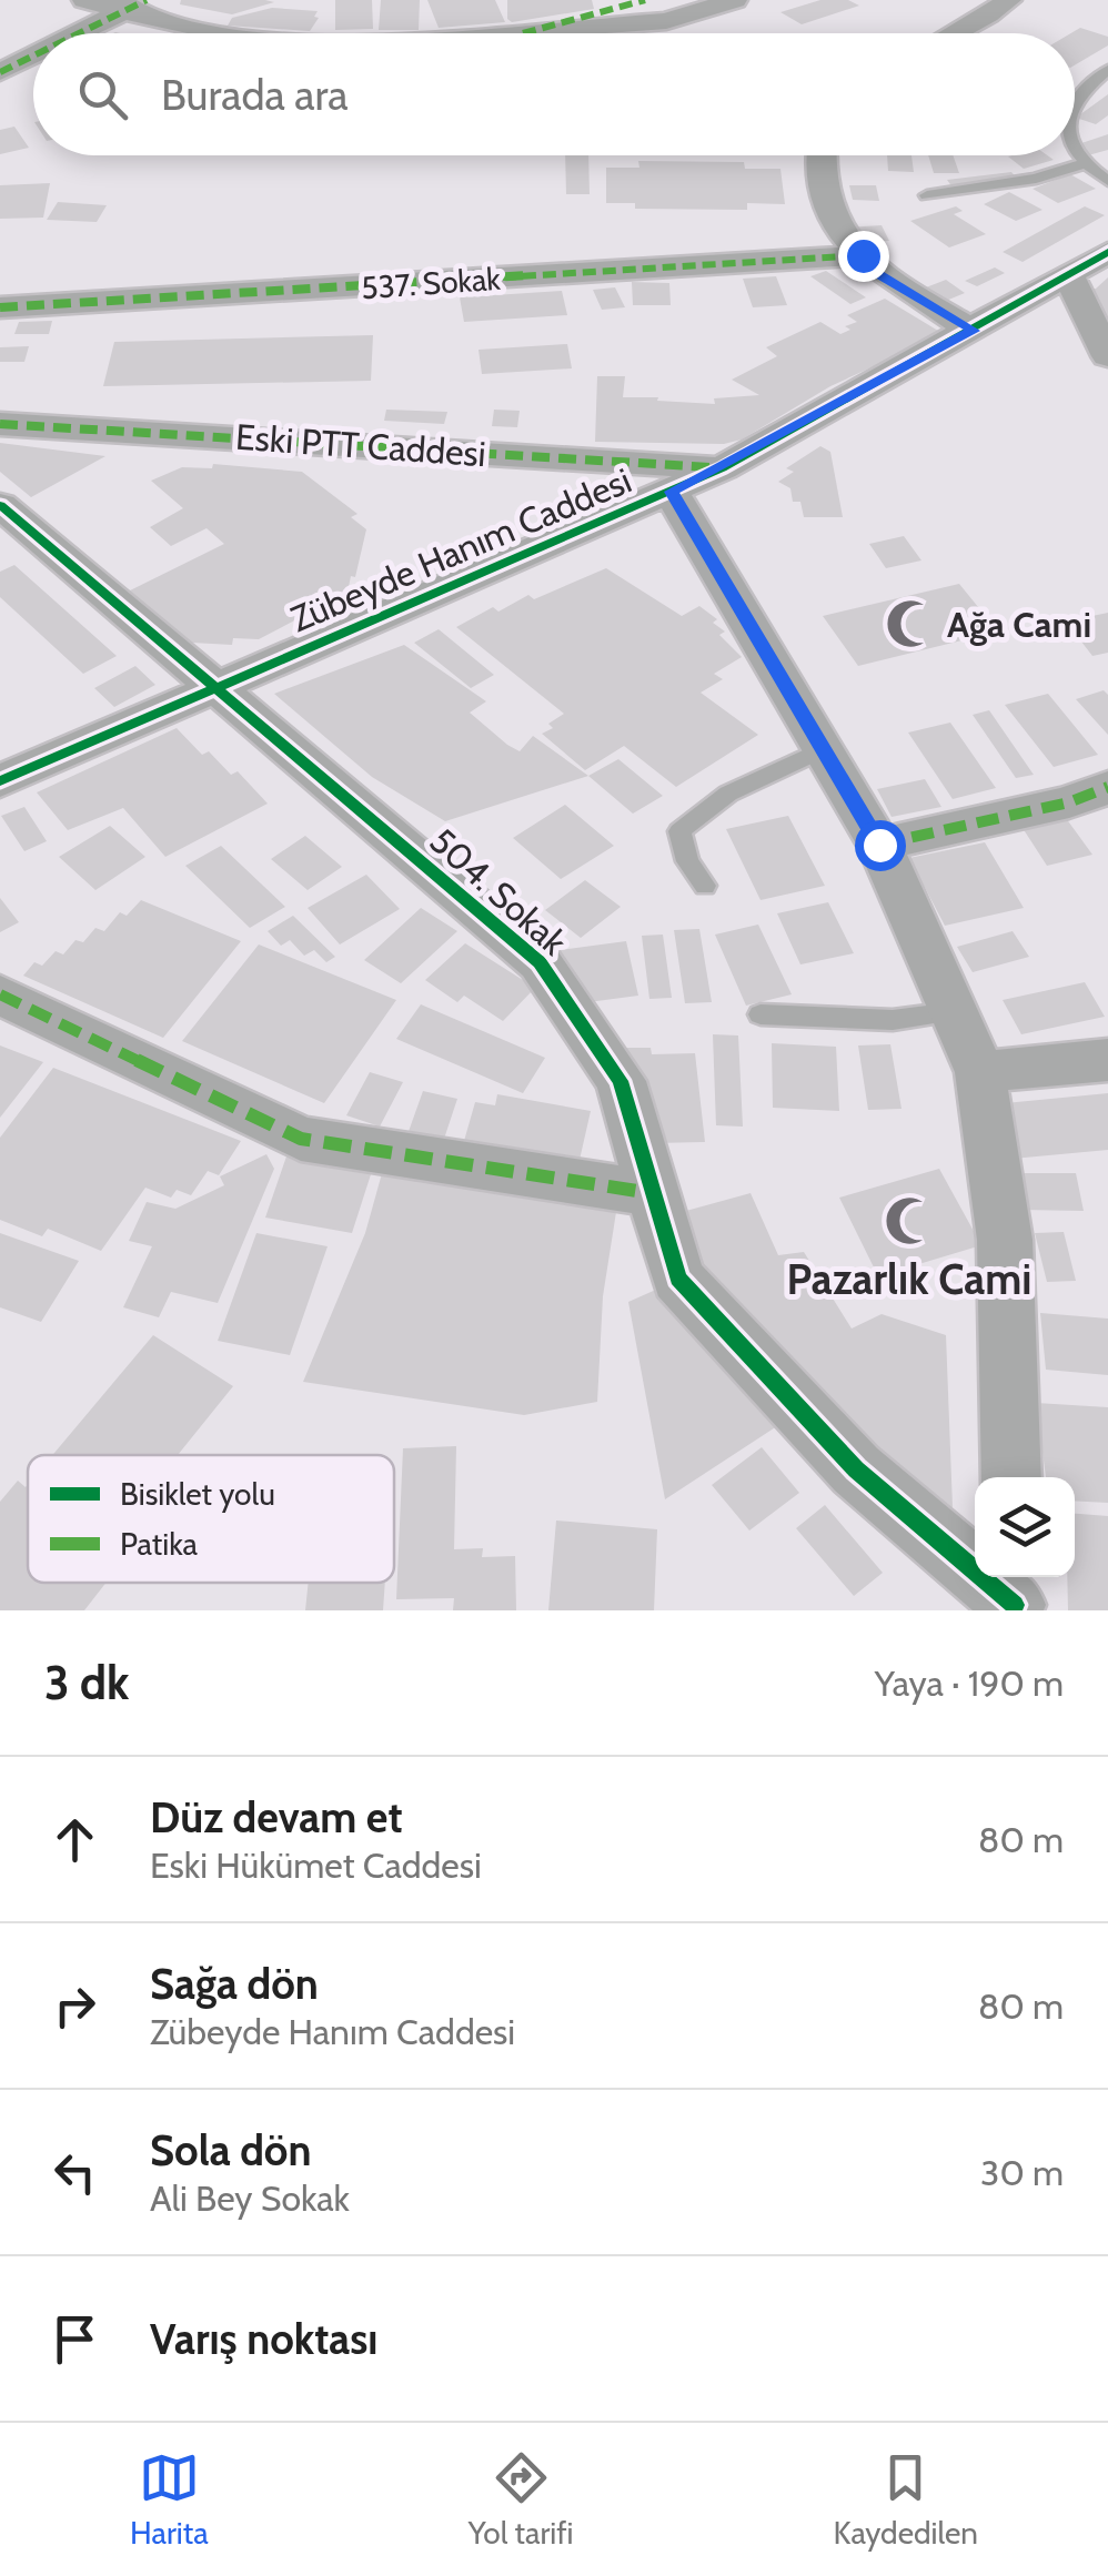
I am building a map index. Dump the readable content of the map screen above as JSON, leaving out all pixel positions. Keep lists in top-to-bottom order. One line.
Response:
{"streets":{"street":["537. Sokak","Eski PTT Caddesi","Zübeyde Hanım Caddesi","504. Sokak"]},"crossings":[["Eski PTT Caddesi","Zübeyde Hanım Caddesi"],["Zübeyde Hanım Caddesi","504. Sokak"]],"places":{"mosque":["Ağa Cami","Pazarlık Cami"]},"legend":["Bisiklet yolu","Patika"],"page":{"search":"Burada ara","heading":["3 dk","Yaya · 190 m"],"list":[["Düz devam et","Eski Hükümet Caddesi","80 m"],["Sağa dön","Zübeyde Hanım Caddesi","80 m"],["Sola dön","Ali Bey Sokak","30 m"],"Varış noktası"],"nav":["Harita","Yol tarifi","Kaydedilen"]}}
